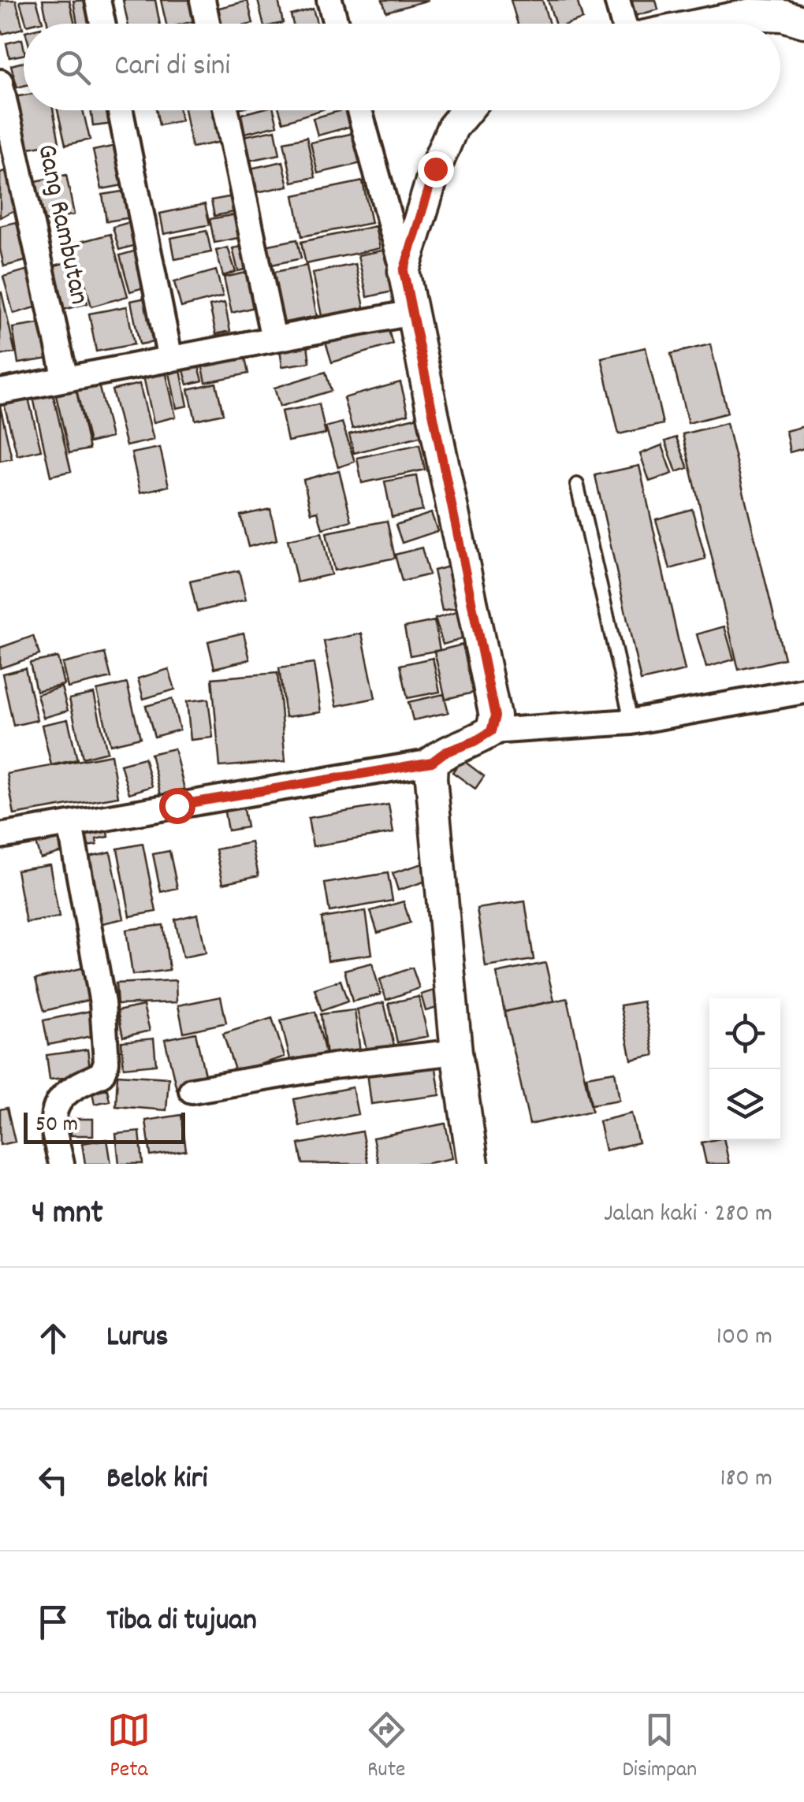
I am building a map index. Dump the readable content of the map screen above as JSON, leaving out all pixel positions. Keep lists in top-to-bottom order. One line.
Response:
{"streets":{"street":["Gang Rambutan"]},"scale_bar":"50 m","page":{"search":"Cari di sini","scale":"50 m","heading":["4 mnt","Jalan kaki · 280 m"],"list":[["Lurus","100 m"],["Belok kiri","180 m"],"Tiba di tujuan"],"nav":["Peta","Rute","Disimpan"]}}
